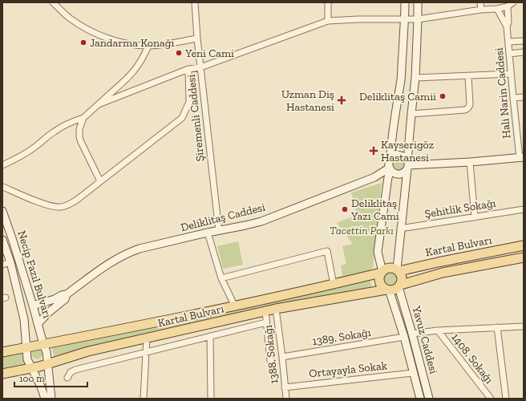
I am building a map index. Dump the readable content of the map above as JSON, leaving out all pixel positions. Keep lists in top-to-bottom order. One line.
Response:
{"streets":{"main road":["Kartal Bulvarı"],"street":["Hali Narin Caddesi","Şiremenli Caddesi","Şehitlik Sokağı","Deliklitaş Caddesi","Necip Fazıl Bulvarı","1389. Sokağı","Yavuz Caddesi","1388. Sokağı","1408. Sokağı","Ortayayla Sokak"]},"crossings":[["Şiremenli Caddesi","Deliklitaş Caddesi"],["Deliklitaş Caddesi","Necip Fazıl Bulvarı"],["Kartal Bulvarı","Necip Fazıl Bulvarı"],["Kartal Bulvarı","Yavuz Caddesi"],["Kartal Bulvarı","1388. Sokağı"],["1389. Sokağı","Yavuz Caddesi"],["1389. Sokağı","1388. Sokağı"],["Yavuz Caddesi","Ortayayla Sokak"],["1388. Sokağı","Ortayayla Sokak"]],"parks":["Tacettin Parkı"],"places":{"other":["Jandarma Konağı","Yeni Cami","Deliklitaş Camii","Deliklitaş Yazı Cami"],"health":["Uzman Diş Hastanesi","Kayserigöz Hastanesi"]},"scale_bar":"100 m"}
